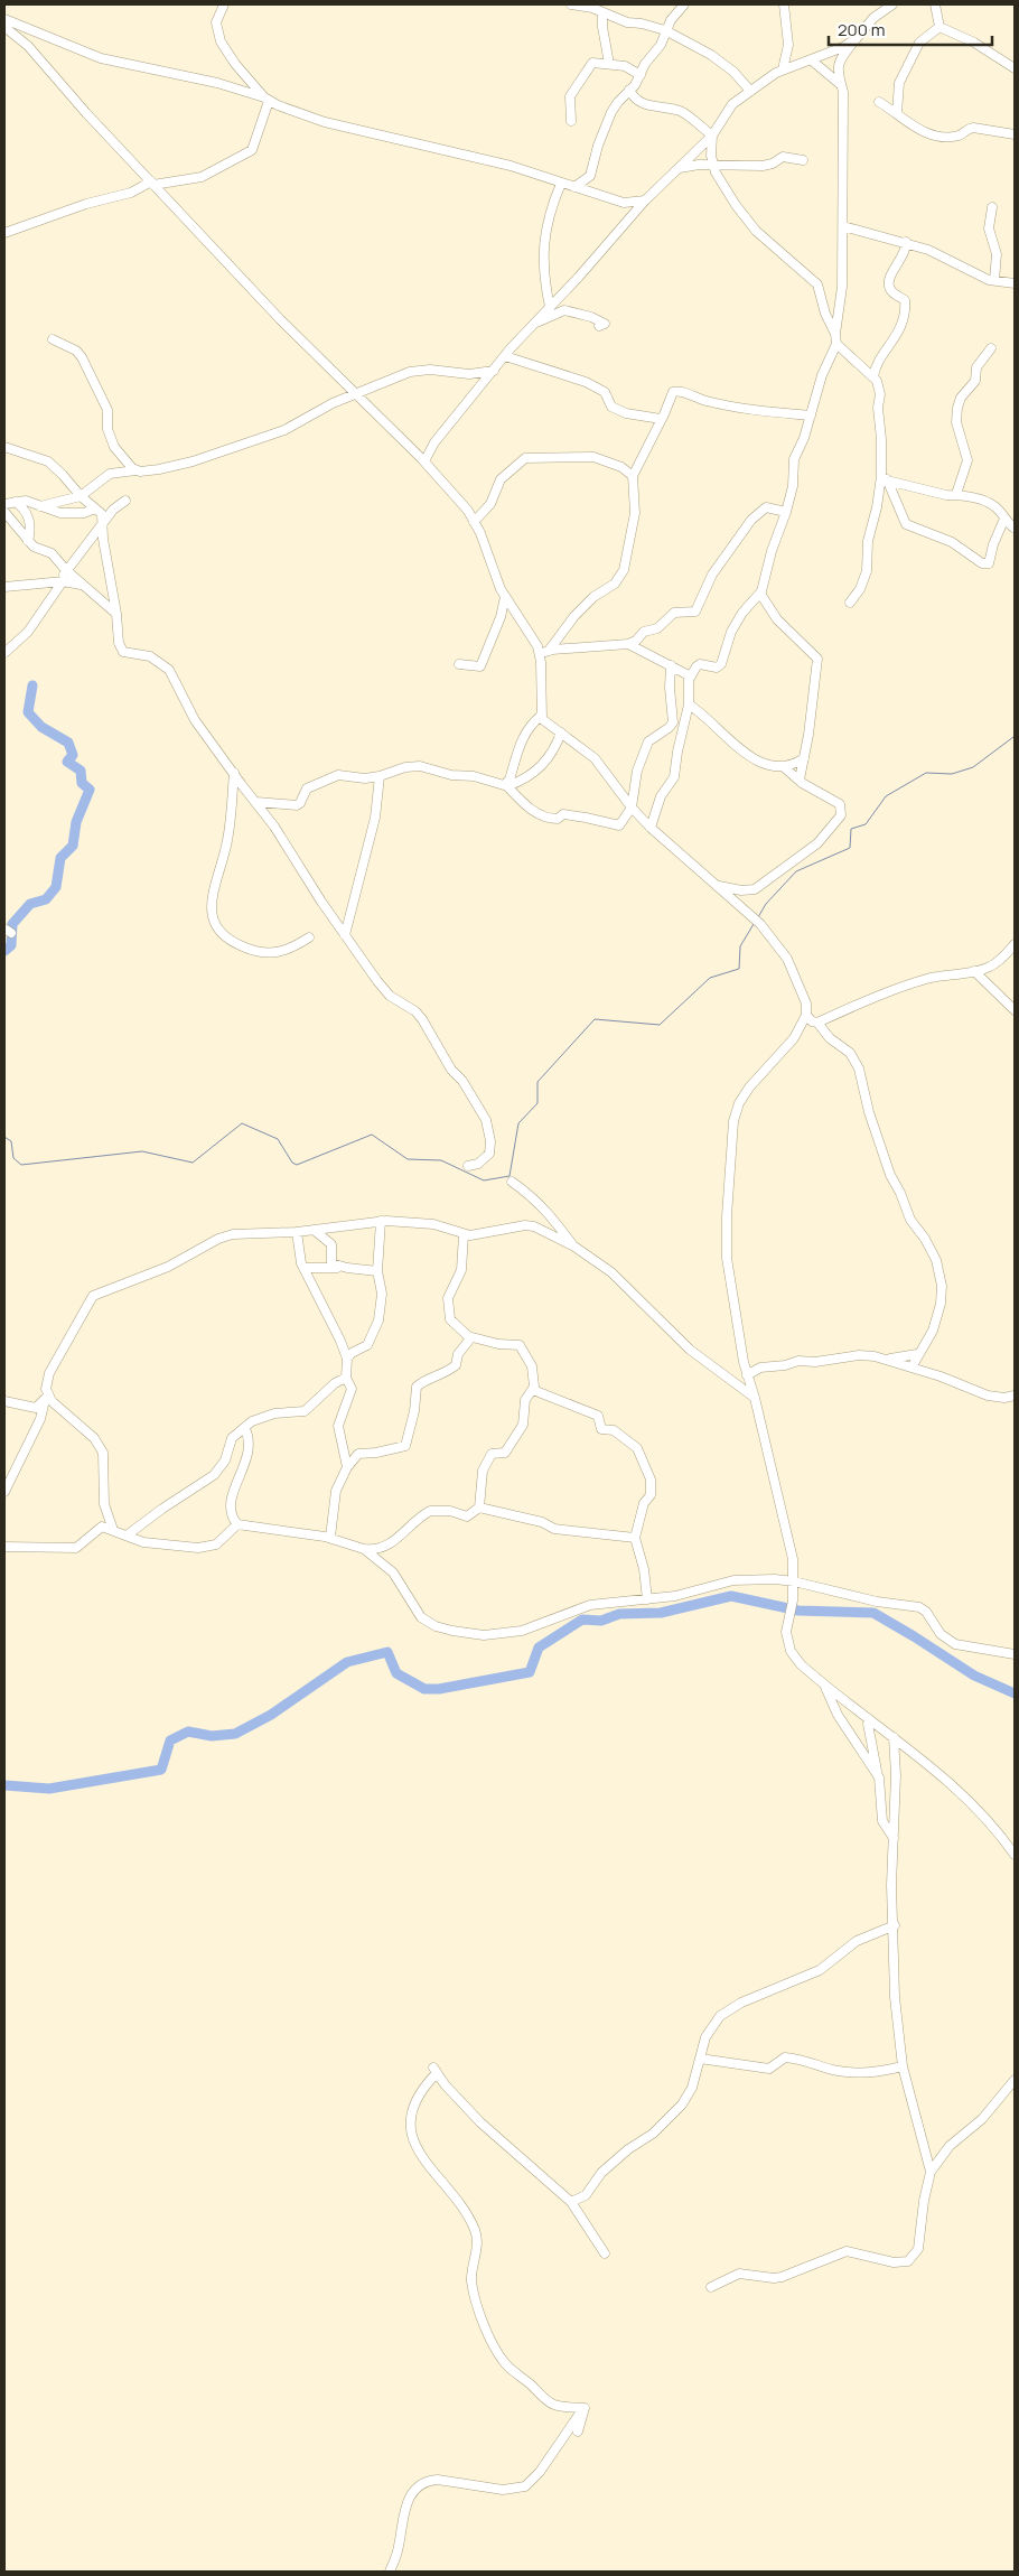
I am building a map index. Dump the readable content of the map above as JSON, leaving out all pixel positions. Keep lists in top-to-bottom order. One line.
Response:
{"scale_bar":"200 m"}
